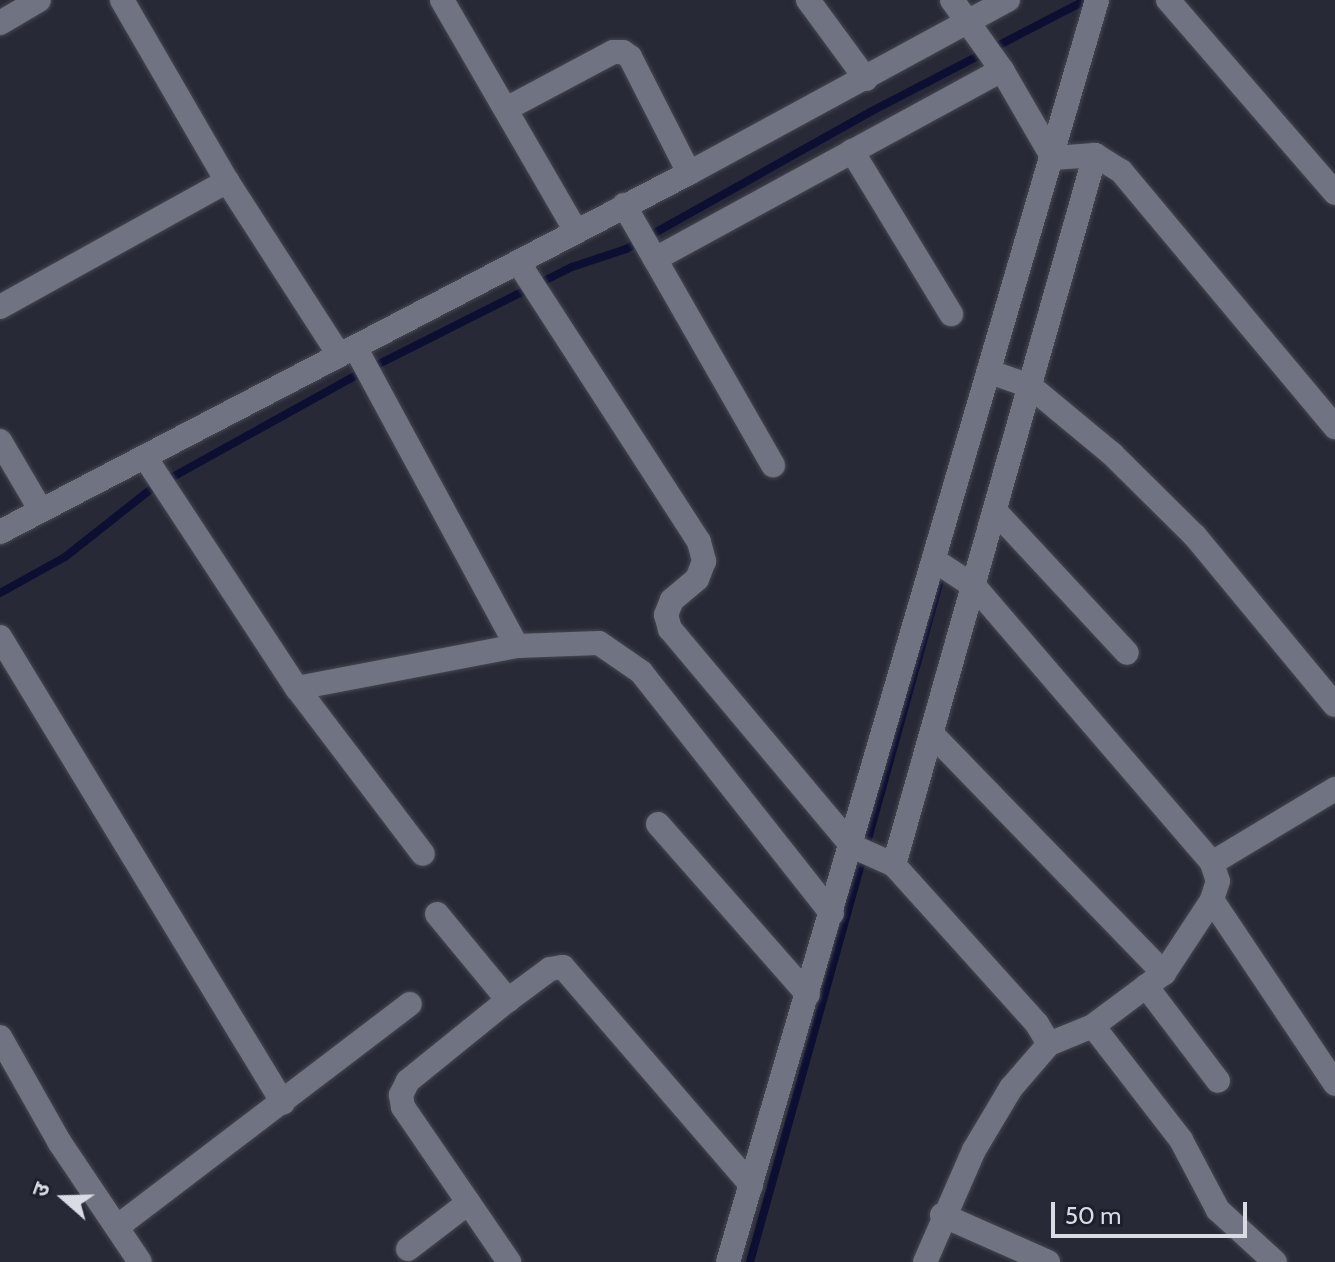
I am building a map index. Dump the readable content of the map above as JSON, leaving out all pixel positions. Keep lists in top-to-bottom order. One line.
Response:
{"scale_bar":"50 m","north":"left"}
